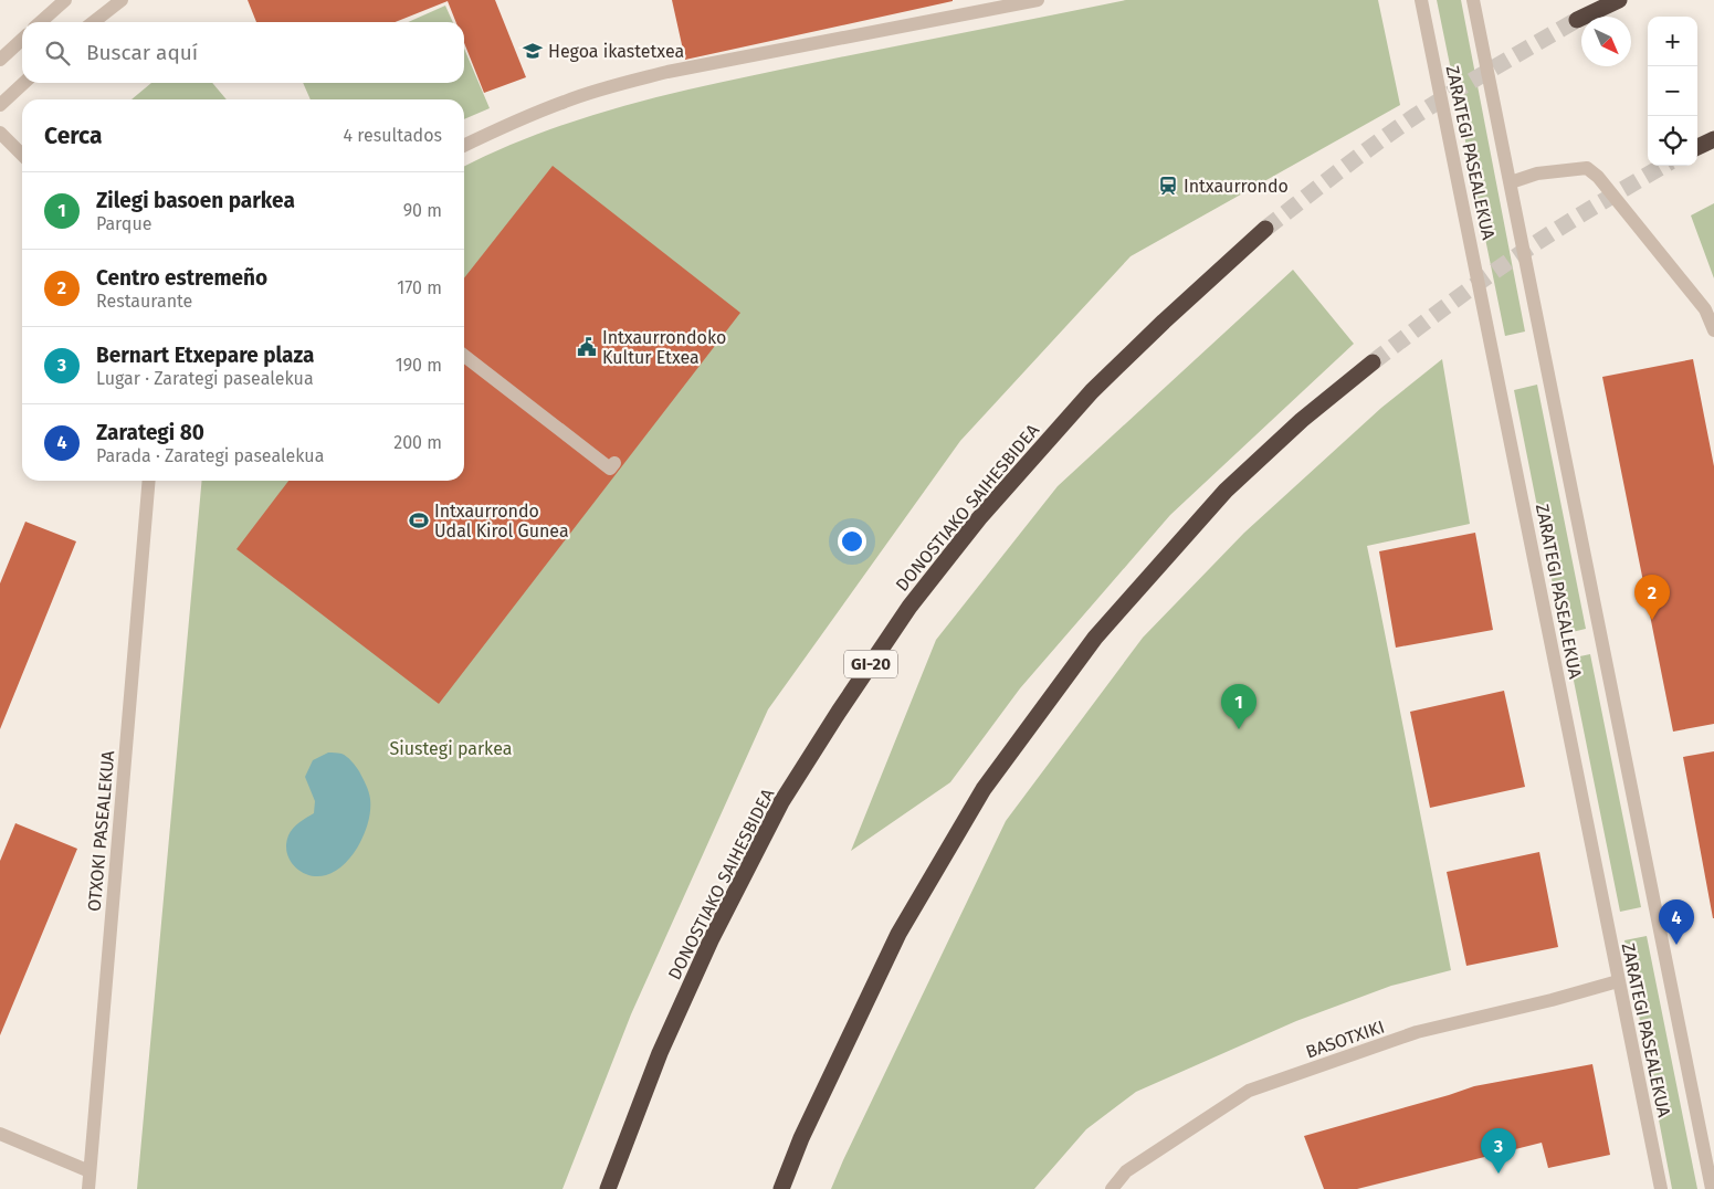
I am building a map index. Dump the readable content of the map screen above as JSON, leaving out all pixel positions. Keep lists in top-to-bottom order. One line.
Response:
{"streets":{"highway":["DONOSTIAKO SAIHESBIDEA","GI-20"],"street":["ZARATEGI PASEALEKUA","OTXOKI PASEALEKUA","BASOTXIKI"]},"crossings":[["ZARATEGI PASEALEKUA","BASOTXIKI"]],"parks":["Siustegi parkea"],"places":{"school or university":["Hegoa ikastetxea"],"station":["Intxaurrondo"],"public building":["Intxaurrondoko Kultur Etxea"],"sports":["Intxaurrondo Udal Kirol Gunea"]},"north":"bottom right","page":{"map_buttons":["+","−"],"search":"Buscar aquí","heading":["Cerca","4 resultados"],"list":[{"mark":"1","name":"Zilegi basoen parkea","note":"Parque","value":"90 m"},{"mark":"2","name":"Centro estremeño","note":"Restaurante","value":"170 m"},{"mark":"3","name":"Bernart Etxepare plaza","note":"Lugar · Zarategi pasealekua","value":"190 m"},{"mark":"4","name":"Zarategi 80","note":"Parada · Zarategi pasealekua","value":"200 m"}],"pins":["2","1","4","3"]}}
